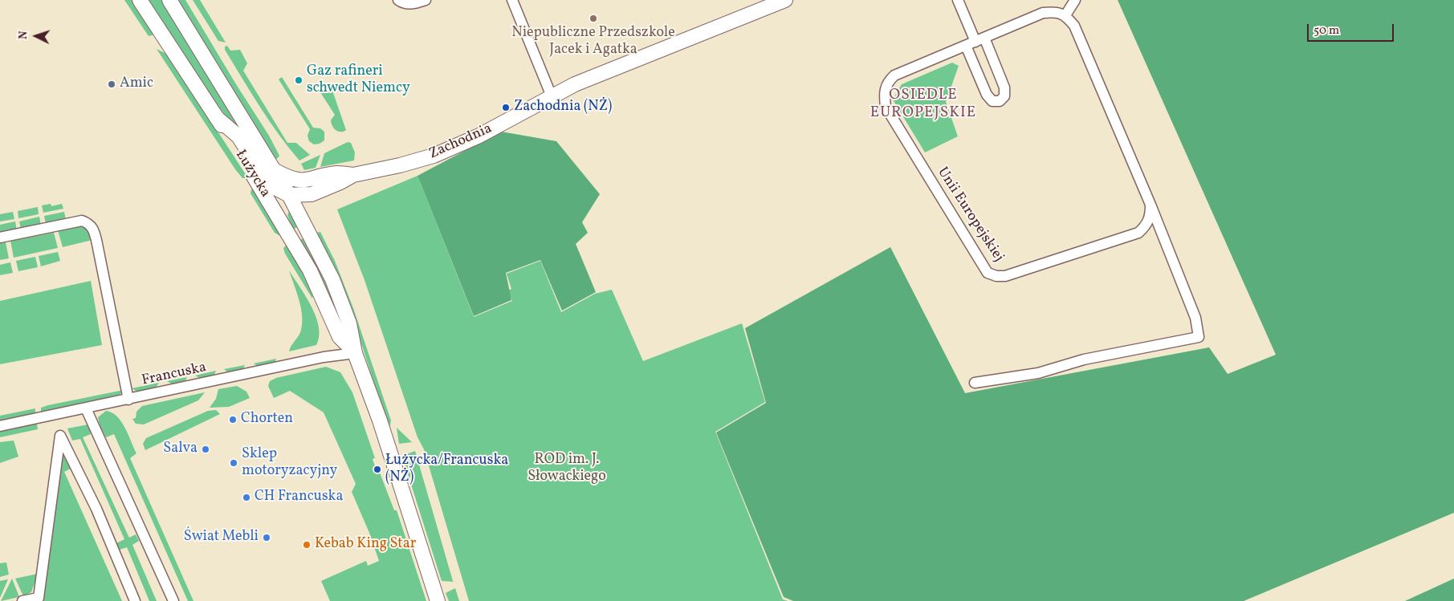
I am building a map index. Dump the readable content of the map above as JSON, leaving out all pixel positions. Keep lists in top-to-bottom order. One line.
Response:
{"streets":{"main road":["Zachodnia","Łużycka"],"street":["Unii Europejskiej","Francuska"]},"crossings":[["Łużycka","Francuska"]],"districts":["OSIEDLE EUROPEJSKIE"],"parks":["ROD im. J. Słowackiego"],"places":["Niepubliczne Przedszkole Jacek i Agatka","Gaz rafineri schwedt Niemcy","Amic","Zachodnia (NŻ)","Chorten","Salva","Sklep motoryzacyjny","Łużycka/Francuska (NŻ)","CH Francuska","Świat Mebli","Kebab King Star"],"scale_bar":"50 m","north":"left"}
